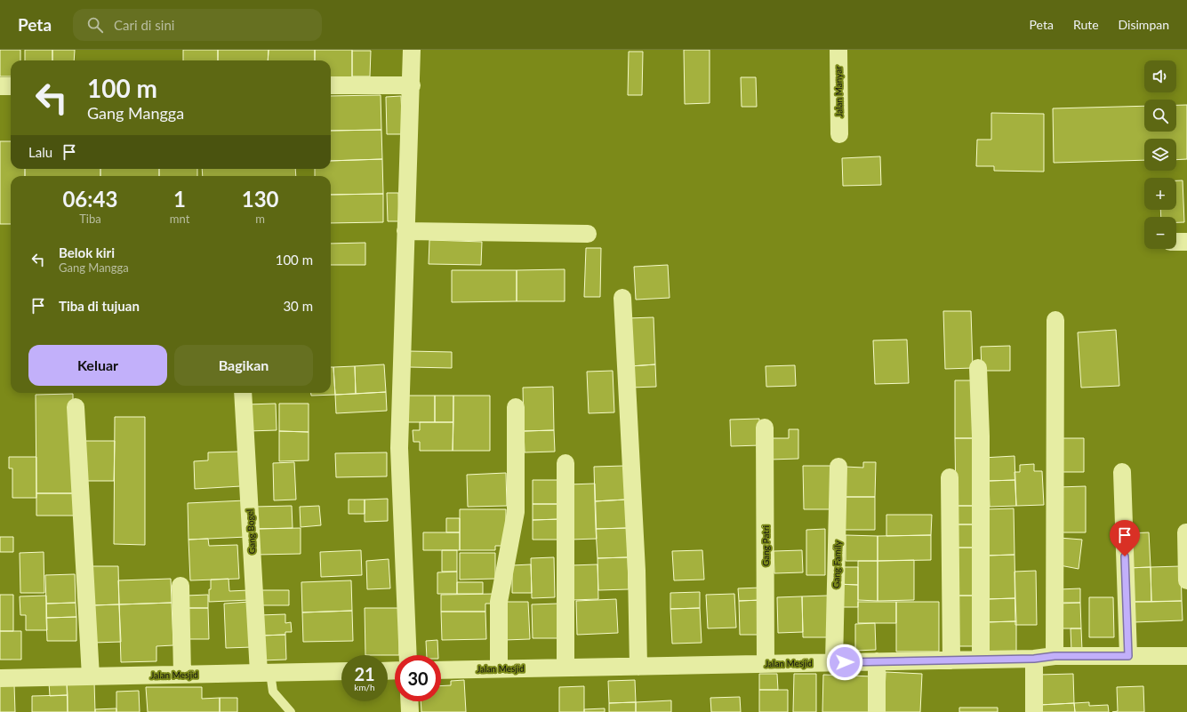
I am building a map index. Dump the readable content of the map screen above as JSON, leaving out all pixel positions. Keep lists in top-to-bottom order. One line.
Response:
{"streets":{"street":["Jalan Manyar","Gang Bogel","Gang Patri","Gang Family","Jalan Mesjid"]},"crossings":[["Gang Bogel","Jalan Mesjid"],["Gang Patri","Jalan Mesjid"],["Gang Family","Jalan Mesjid"]],"page":{"header":"Peta","search":"Cari di sini","nav":["Peta","Rute","Disimpan"],"map_buttons":["+","−"],"turn":["100 m","Gang Mangga"],"then":"Lalu","eta":["06:43","Tiba","1","mnt","130","m"],"list":[{"name":"Belok kiri","note":"Gang Mangga","value":"100 m"},{"name":"Tiba di tujuan","value":"30 m"}],"buttons":["Keluar","Bagikan"],"speed":"21 km/h","limit":"30"}}
